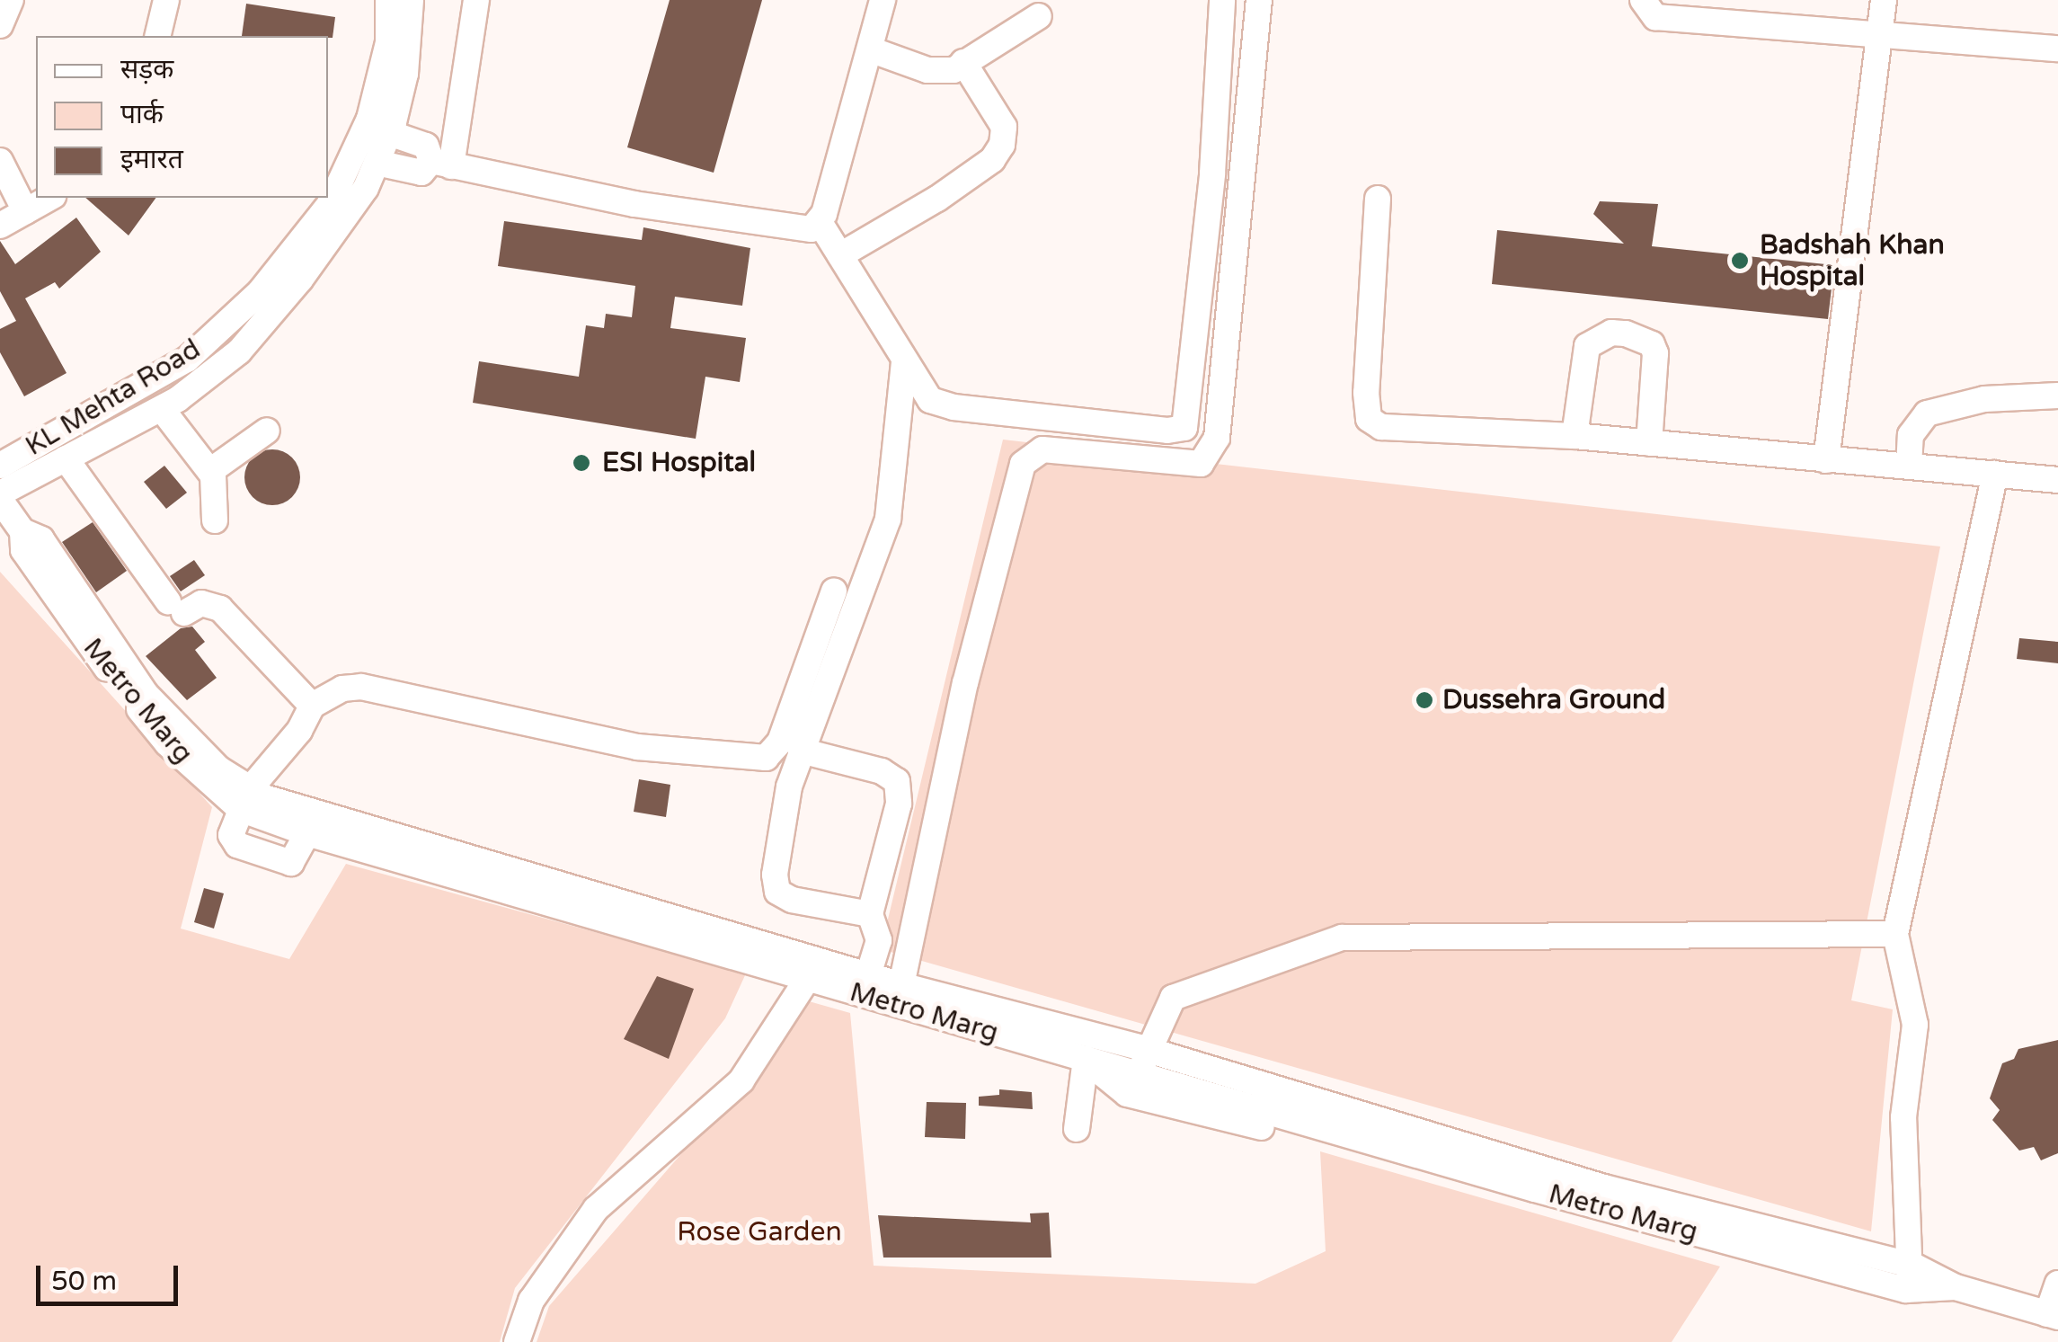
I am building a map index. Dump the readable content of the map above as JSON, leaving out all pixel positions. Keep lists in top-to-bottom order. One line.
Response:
{"streets":{"street":["KL Mehta Road","Metro Marg"]},"crossings":[["KL Mehta Road","Metro Marg"]],"parks":["Rose Garden"],"places":["Badshah Khan Hospital","ESI Hospital","Dussehra Ground"],"legend":["सड़क","पार्क","इमारत"],"scale_bar":"50 m"}
